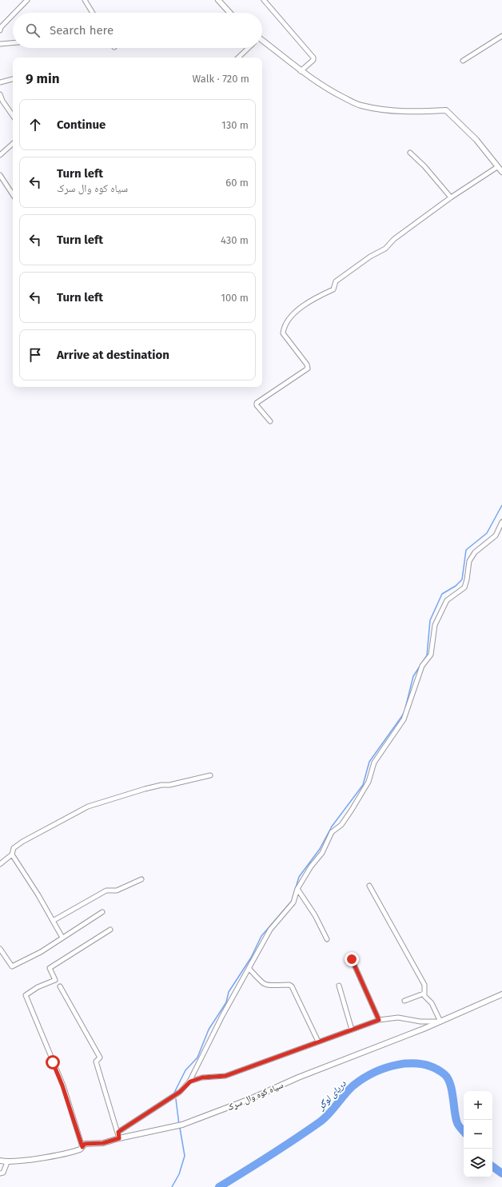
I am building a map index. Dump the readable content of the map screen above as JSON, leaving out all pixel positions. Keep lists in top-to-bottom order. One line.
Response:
{"streets":{"street":["سیاه کوه وال سړک"]},"water":["دریای لوگر"],"page":{"search":"Search here","heading":["9 min","Walk · 720 m"],"list":[["Continue","130 m"],["Turn left","سیاه کوه وال سړک","60 m"],["Turn left","430 m"],["Turn left","100 m"],"Arrive at destination"],"map_buttons":["+","−"]}}
